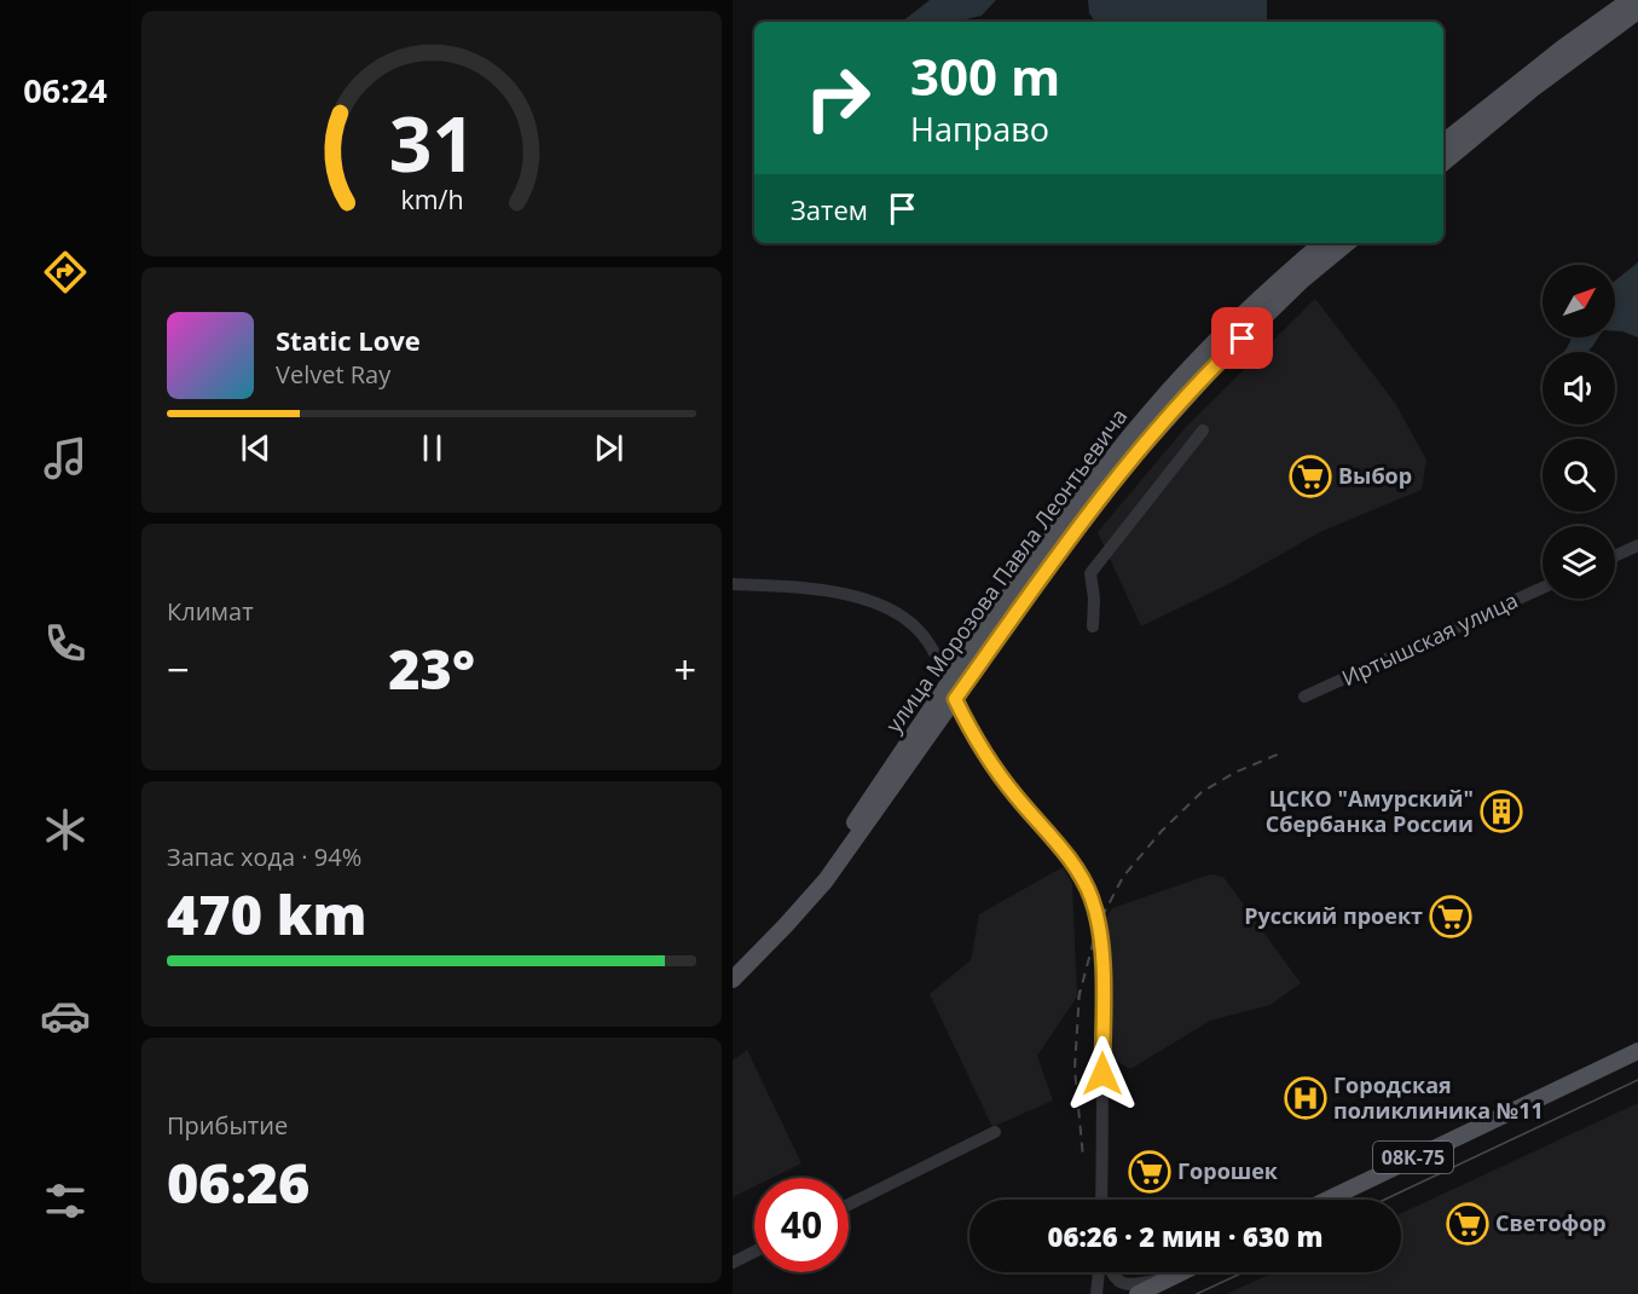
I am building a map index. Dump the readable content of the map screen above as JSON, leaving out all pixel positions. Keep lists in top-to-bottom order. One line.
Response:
{"streets":{"main road":["улица Морозова Павла Леонтьевича","08К-75"],"street":["Иртышская улица"]},"places":{"supermarket":["Выбор","Русский проект","Горошек","Светофор"],"building":["ЦСКО \"Амурский\" Сбербанка России"],"hospital":["Городская поликлиника №11"]},"north":"top right","page":{"tabs":"06:24","turn":["300 m","Направо"],"then":"Затем","song":["Static Love","Velvet Ray"],"tile":["Климат",["Запас хода · 94%","470 km"],["Прибытие","06:26"]],"heat":["−","23°","+"],"limit":"40","trip":"06:26 · 2 мин · 630 m","gauge":["31","km/h"]}}
